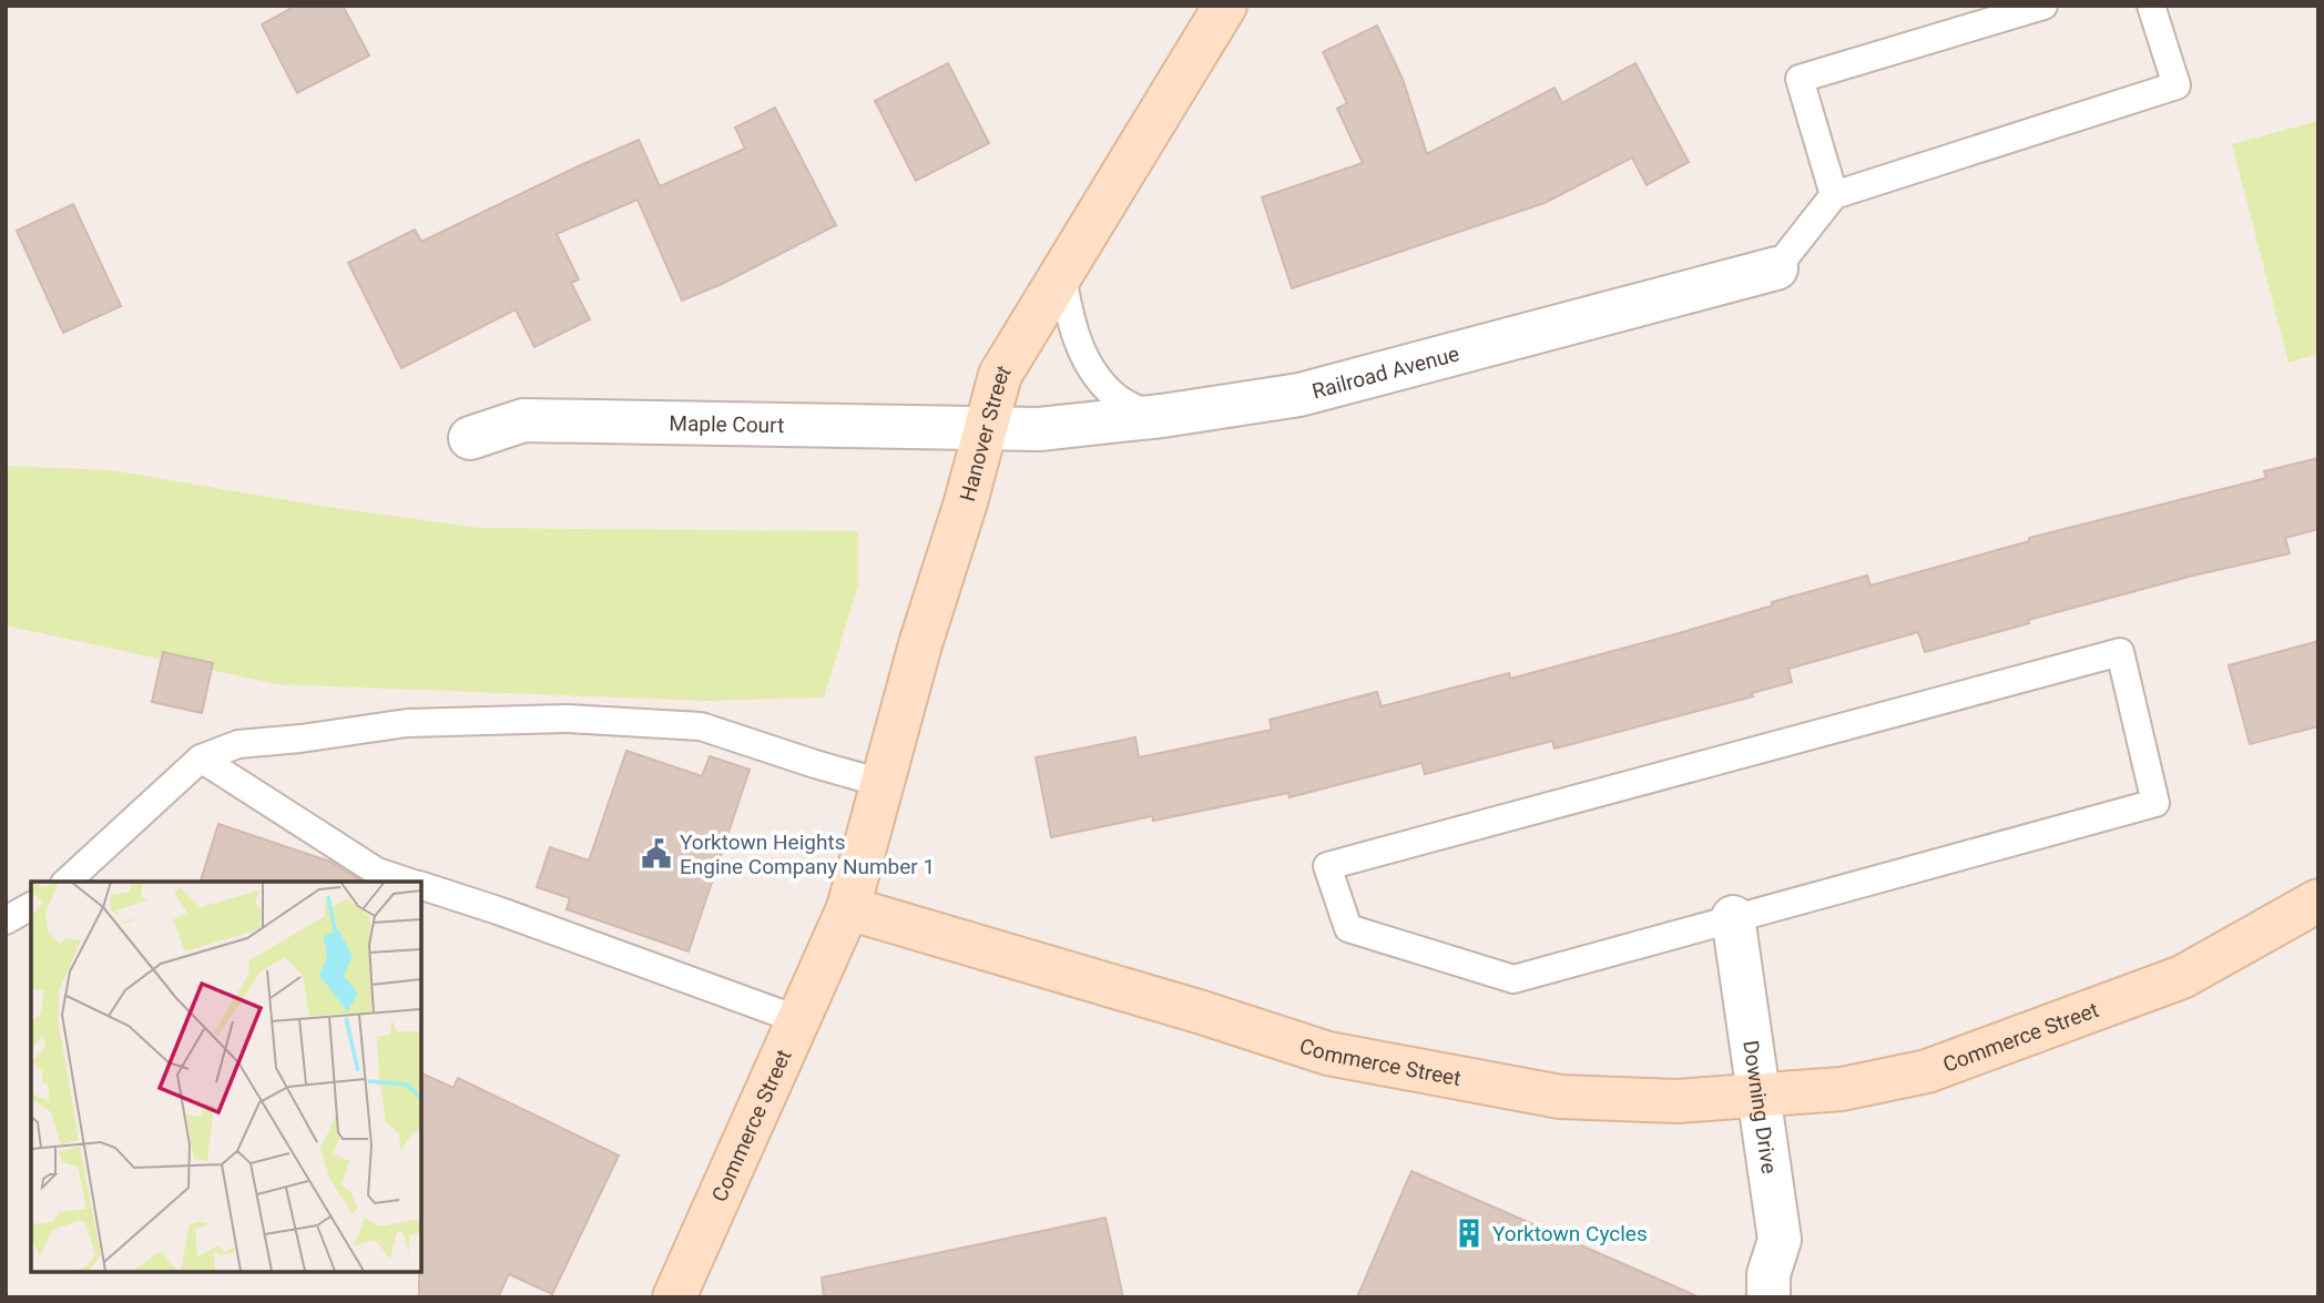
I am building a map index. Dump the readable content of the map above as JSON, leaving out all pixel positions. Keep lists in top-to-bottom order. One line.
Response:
{"streets":{"street":["Railroad Avenue","Maple Court","Hanover Street","Commerce Street","Downing Drive"]},"crossings":[["Railroad Avenue","Maple Court"],["Railroad Avenue","Hanover Street"],["Maple Court","Hanover Street"],["Hanover Street","Commerce Street"],["Commerce Street","Downing Drive"]],"places":{"public building":["Yorktown Heights Engine Company Number 1"],"building":["Yorktown Cycles"]}}
